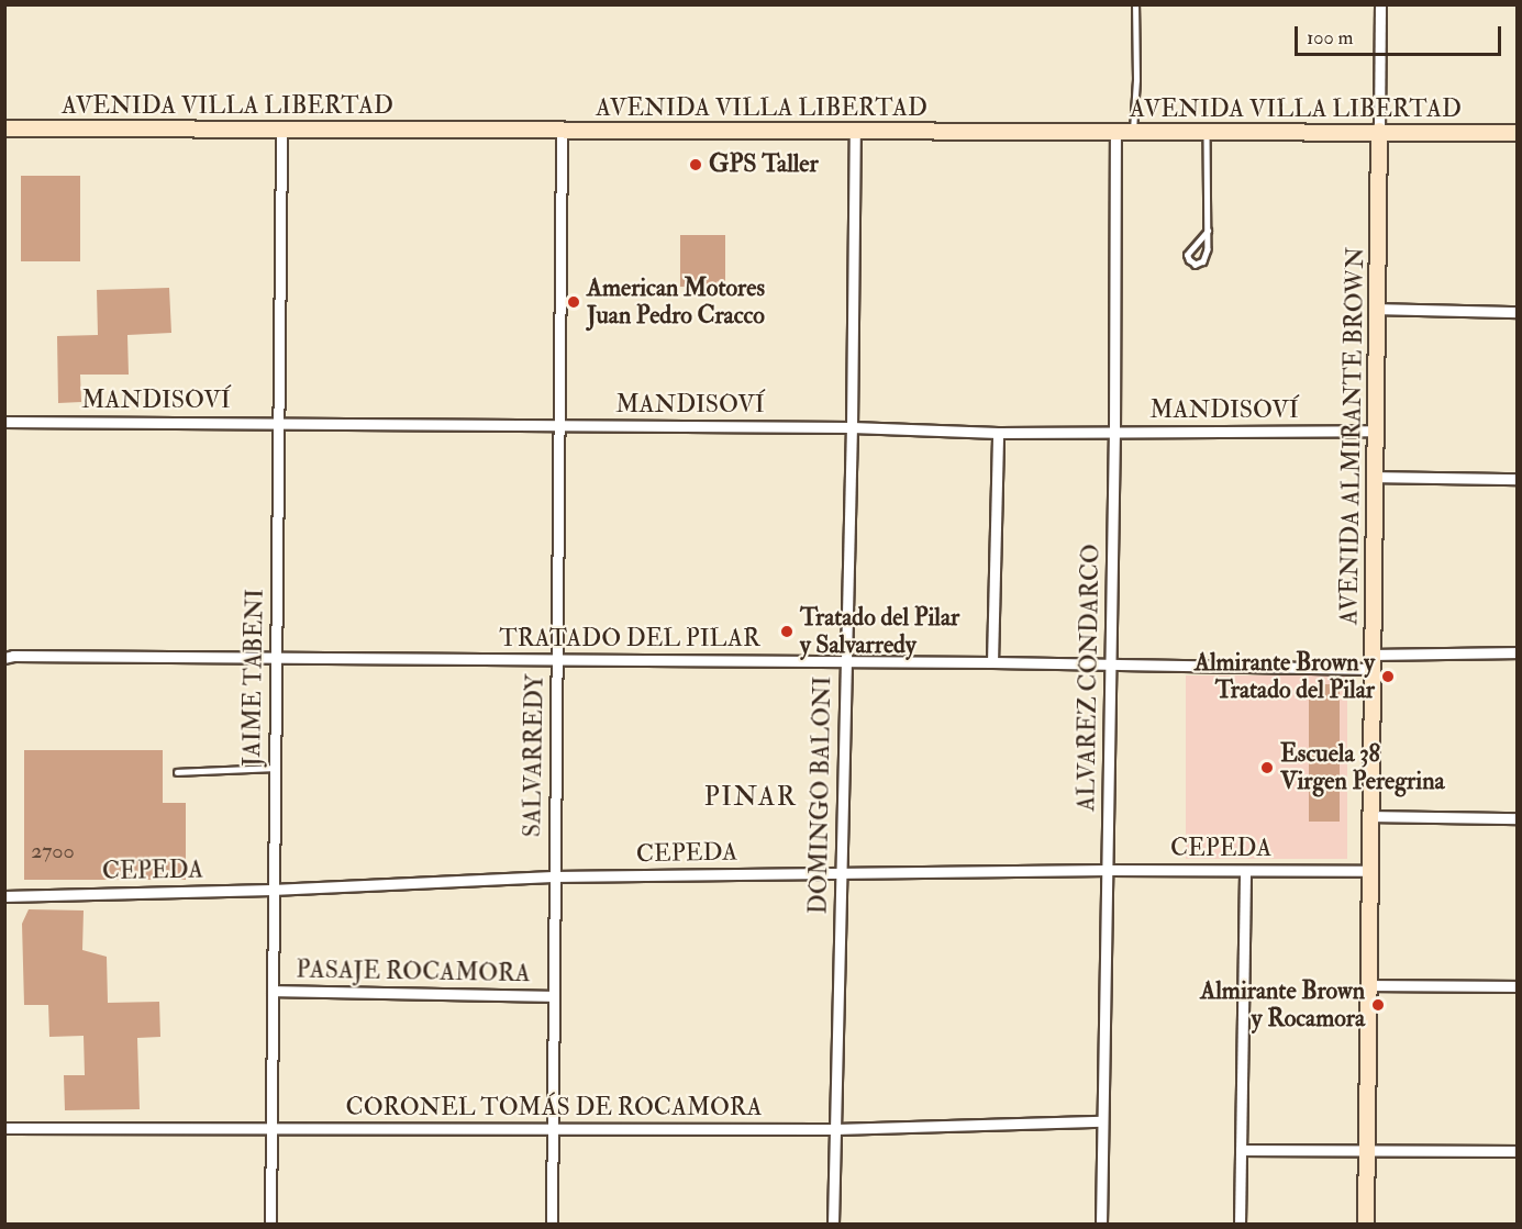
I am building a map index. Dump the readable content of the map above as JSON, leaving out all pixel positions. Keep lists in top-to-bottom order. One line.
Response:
{"streets":{"street":["AVENIDA VILLA LIBERTAD","MANDISOVÍ","AVENIDA ALMIRANTE BROWN","TRATADO DEL PILAR","JAIME TABENI","ALVAREZ CONDARCO","SALVARREDY","DOMINGO BALONI","CEPEDA","PASAJE ROCAMORA","CORONEL TOMÁS DE ROCAMORA"]},"crossings":[["AVENIDA VILLA LIBERTAD","AVENIDA ALMIRANTE BROWN"],["AVENIDA VILLA LIBERTAD","JAIME TABENI"],["AVENIDA VILLA LIBERTAD","ALVAREZ CONDARCO"],["AVENIDA VILLA LIBERTAD","SALVARREDY"],["AVENIDA VILLA LIBERTAD","DOMINGO BALONI"],["MANDISOVÍ","AVENIDA ALMIRANTE BROWN"],["MANDISOVÍ","JAIME TABENI"],["MANDISOVÍ","ALVAREZ CONDARCO"],["MANDISOVÍ","SALVARREDY"],["MANDISOVÍ","DOMINGO BALONI"],["AVENIDA ALMIRANTE BROWN","TRATADO DEL PILAR"],["AVENIDA ALMIRANTE BROWN","CEPEDA"],["TRATADO DEL PILAR","JAIME TABENI"],["TRATADO DEL PILAR","ALVAREZ CONDARCO"],["TRATADO DEL PILAR","SALVARREDY"],["TRATADO DEL PILAR","DOMINGO BALONI"],["JAIME TABENI","CEPEDA"],["JAIME TABENI","PASAJE ROCAMORA"],["JAIME TABENI","CORONEL TOMÁS DE ROCAMORA"],["ALVAREZ CONDARCO","CEPEDA"],["ALVAREZ CONDARCO","CORONEL TOMÁS DE ROCAMORA"],["SALVARREDY","CEPEDA"],["SALVARREDY","PASAJE ROCAMORA"],["SALVARREDY","CORONEL TOMÁS DE ROCAMORA"],["DOMINGO BALONI","CEPEDA"],["DOMINGO BALONI","CORONEL TOMÁS DE ROCAMORA"]],"districts":["PINAR"],"places":["GPS Taller","American Motores Juan Pedro Cracco","Tratado del Pilar y Salvarredy","Almirante Brown y Tratado del Pilar","Escuela 38 Virgen Peregrina","Almirante Brown y Rocamora"],"house_numbers":["2700"],"scale_bar":"100 m"}
